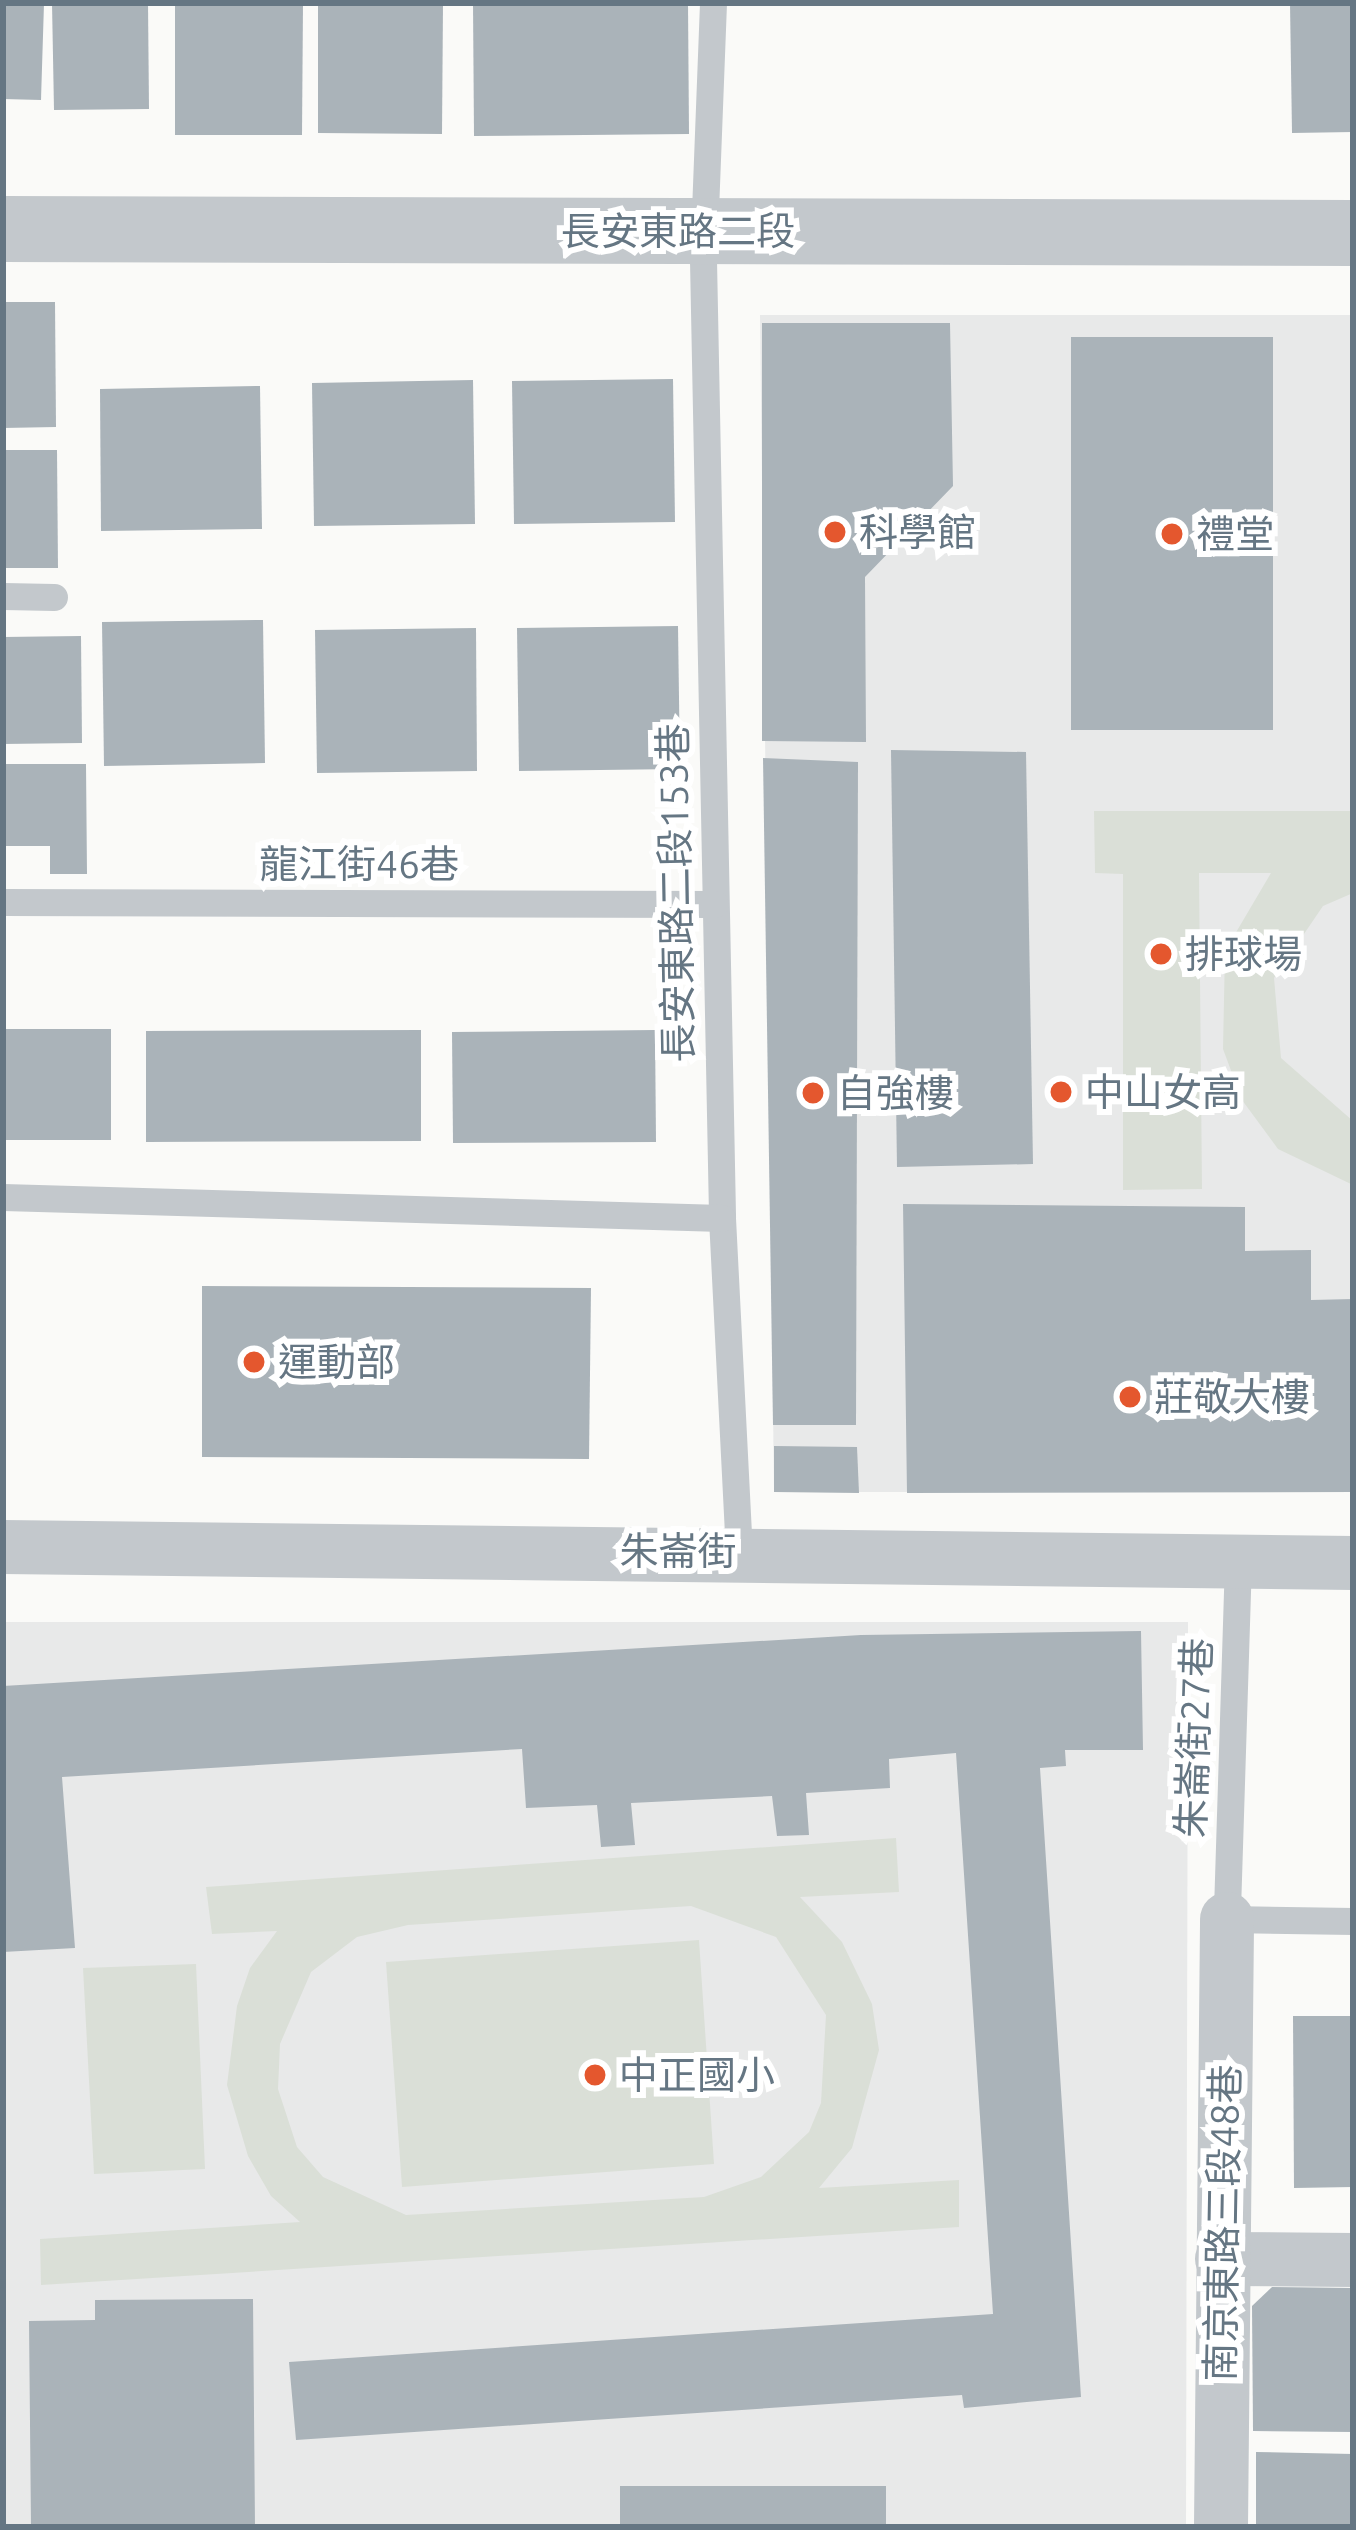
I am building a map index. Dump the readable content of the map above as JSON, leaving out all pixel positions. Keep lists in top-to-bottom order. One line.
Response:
{"streets":{"street":["長安東路二段","朱崙街","南京東路三段48巷"],"lane":["龍江街46巷","長安東路二段153巷","朱崙街27巷"]},"crossings":[["長安東路二段","長安東路二段153巷"],["龍江街46巷","長安東路二段153巷"],["長安東路二段153巷","朱崙街"],["朱崙街","朱崙街27巷"],["朱崙街27巷","南京東路三段48巷"]],"places":["科學館","禮堂","排球場","中山女高","自強樓","運動部","莊敬大樓","中正國小"]}
